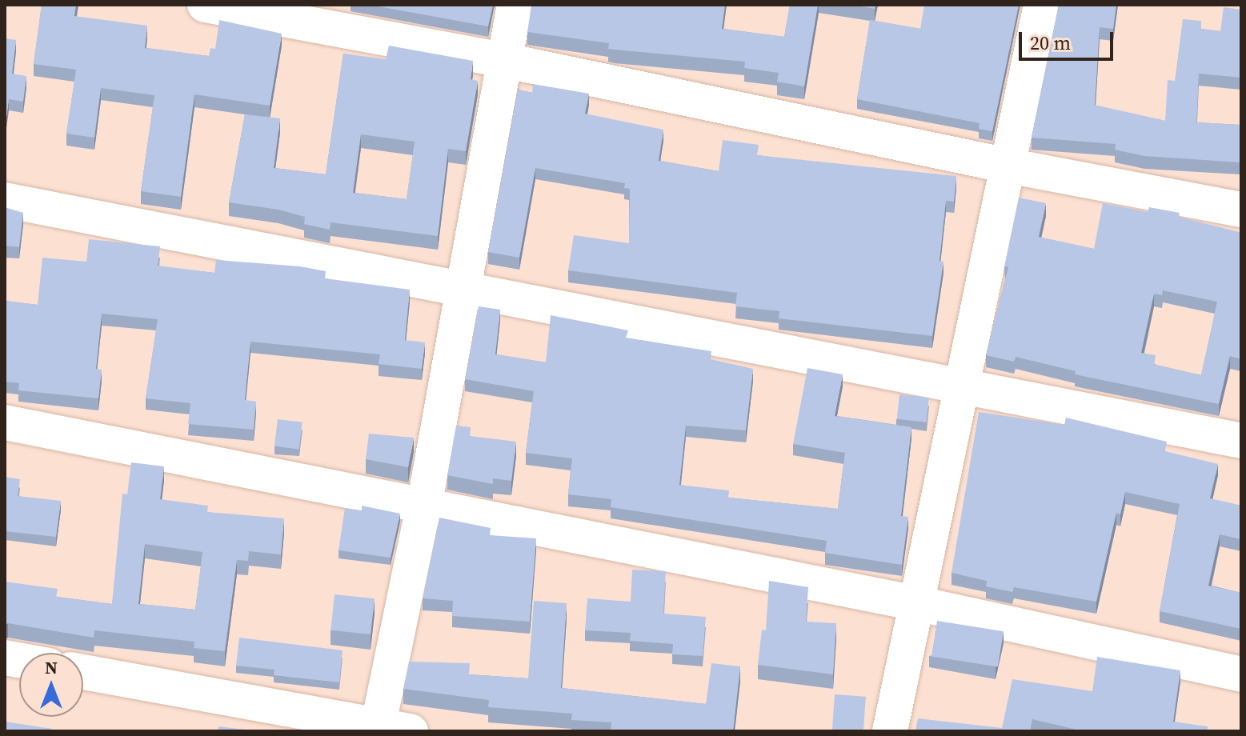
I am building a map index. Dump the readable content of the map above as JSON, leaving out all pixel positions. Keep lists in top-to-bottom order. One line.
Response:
{"scale_bar":"20 m","north":"top"}
